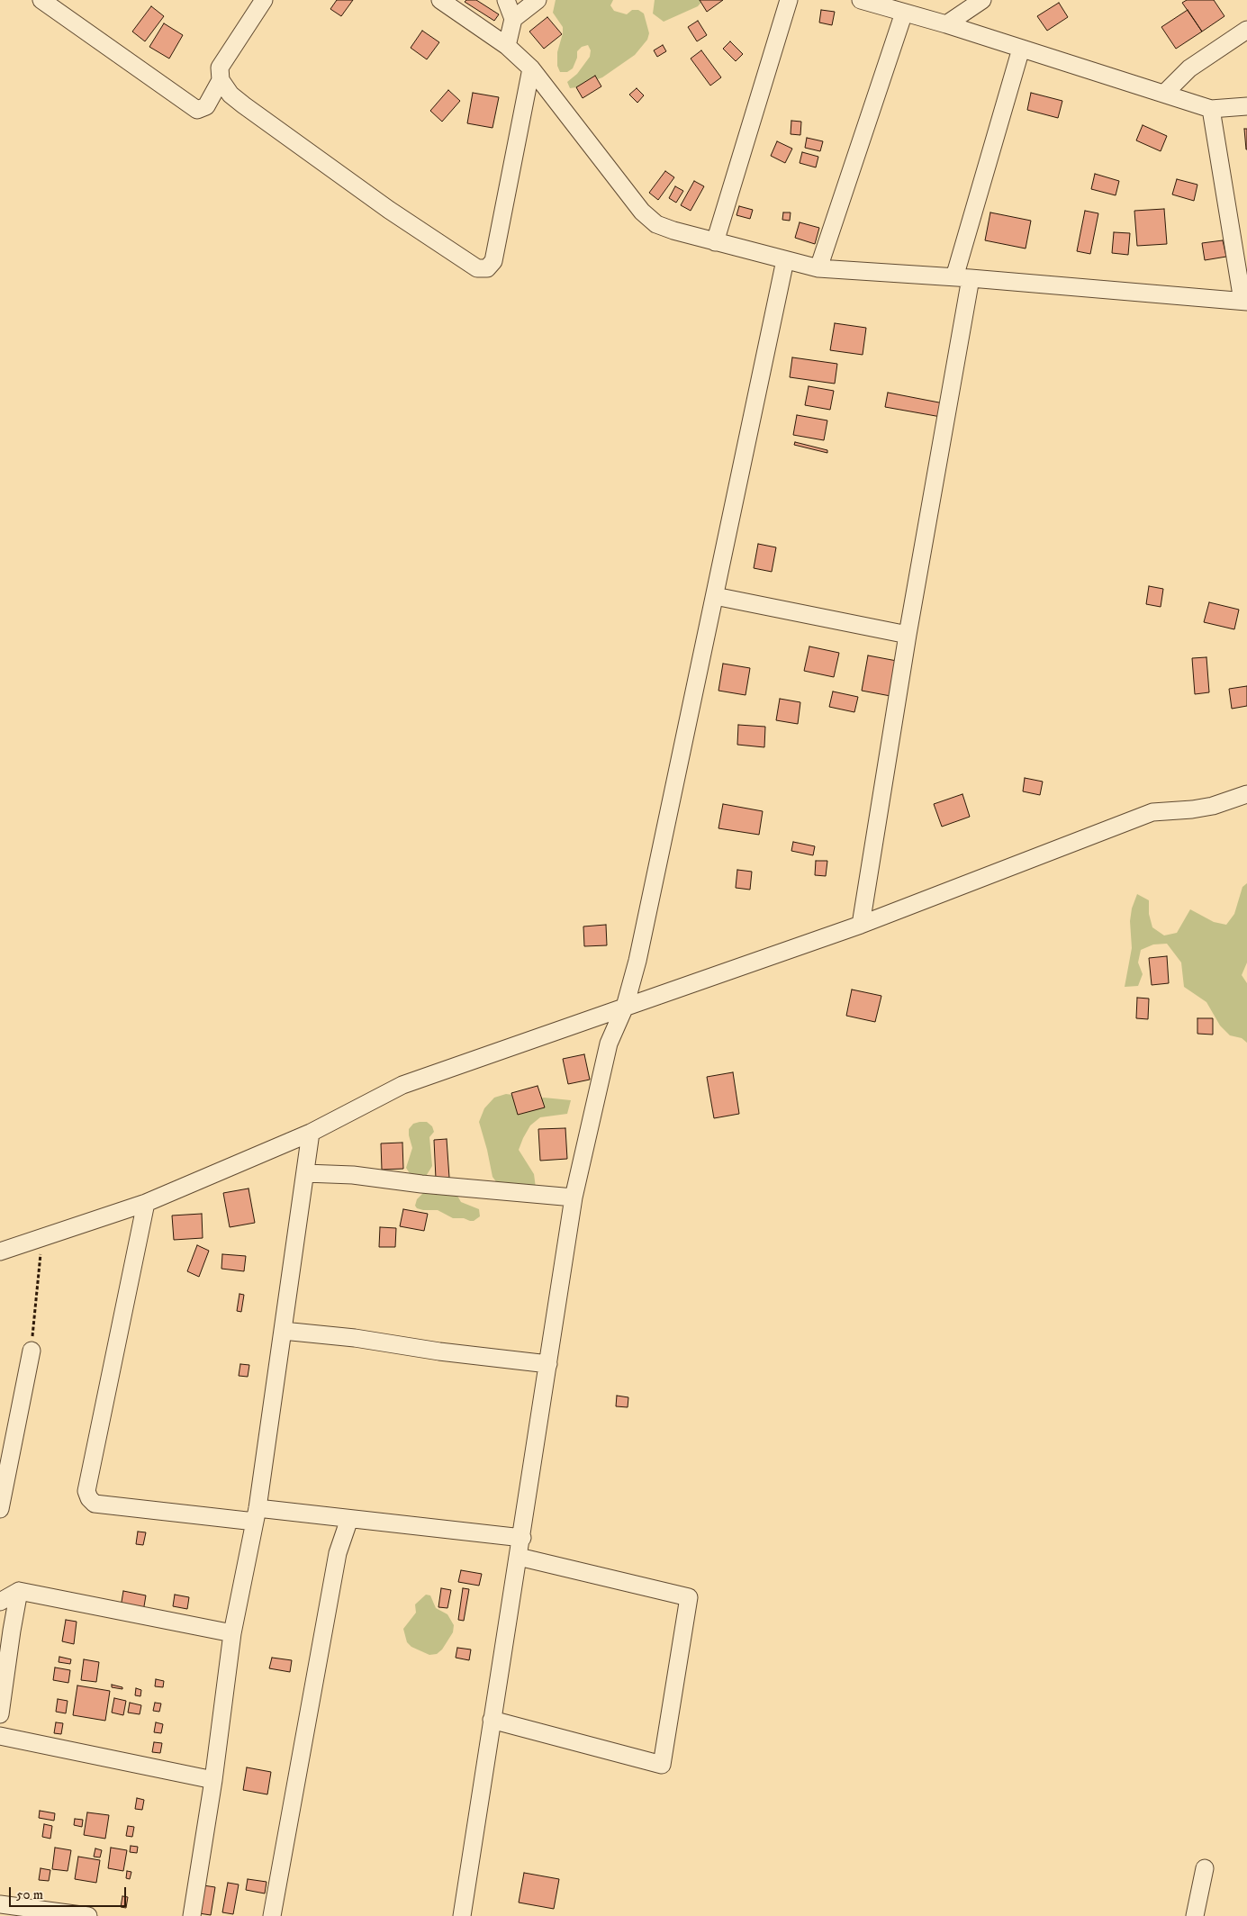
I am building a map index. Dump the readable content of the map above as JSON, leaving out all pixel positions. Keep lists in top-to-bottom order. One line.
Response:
{"scale_bar":"50 m"}
